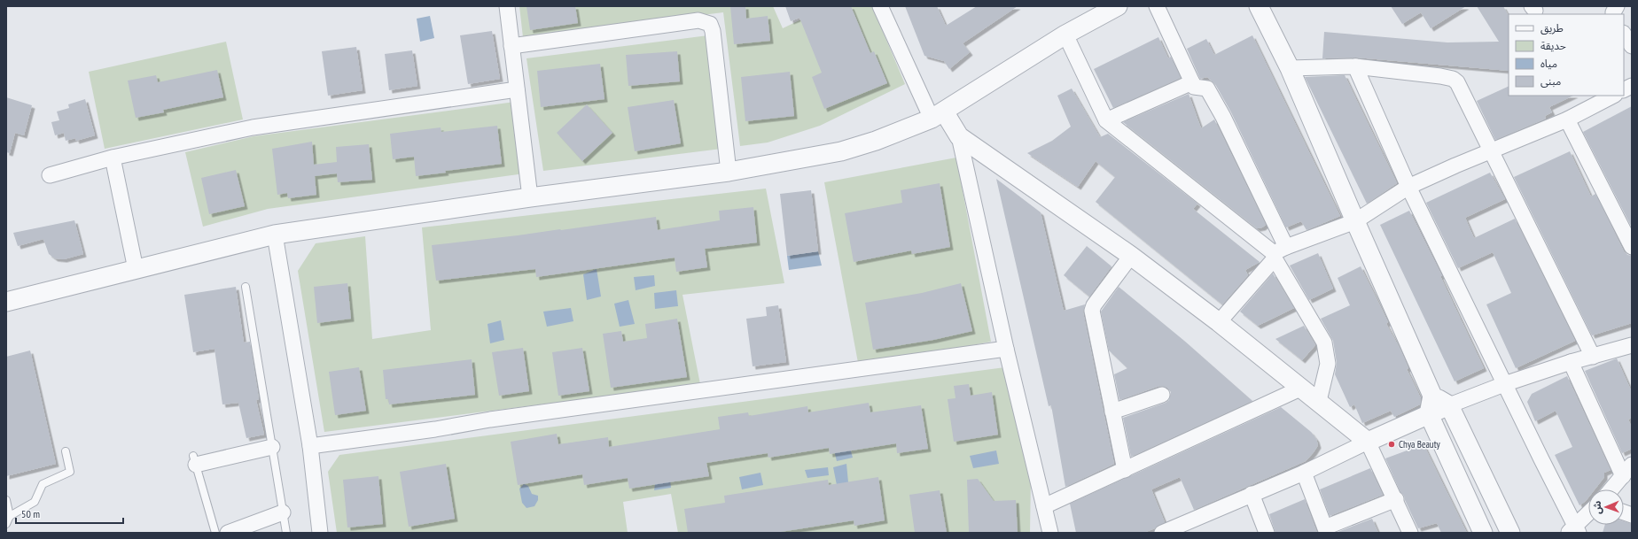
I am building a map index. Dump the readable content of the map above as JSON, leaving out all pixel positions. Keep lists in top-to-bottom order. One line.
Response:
{"places":["Chya Beauty"],"legend":["طريق","حديقة","مياه","مبنى"],"scale_bar":"50 m","north":"left"}
